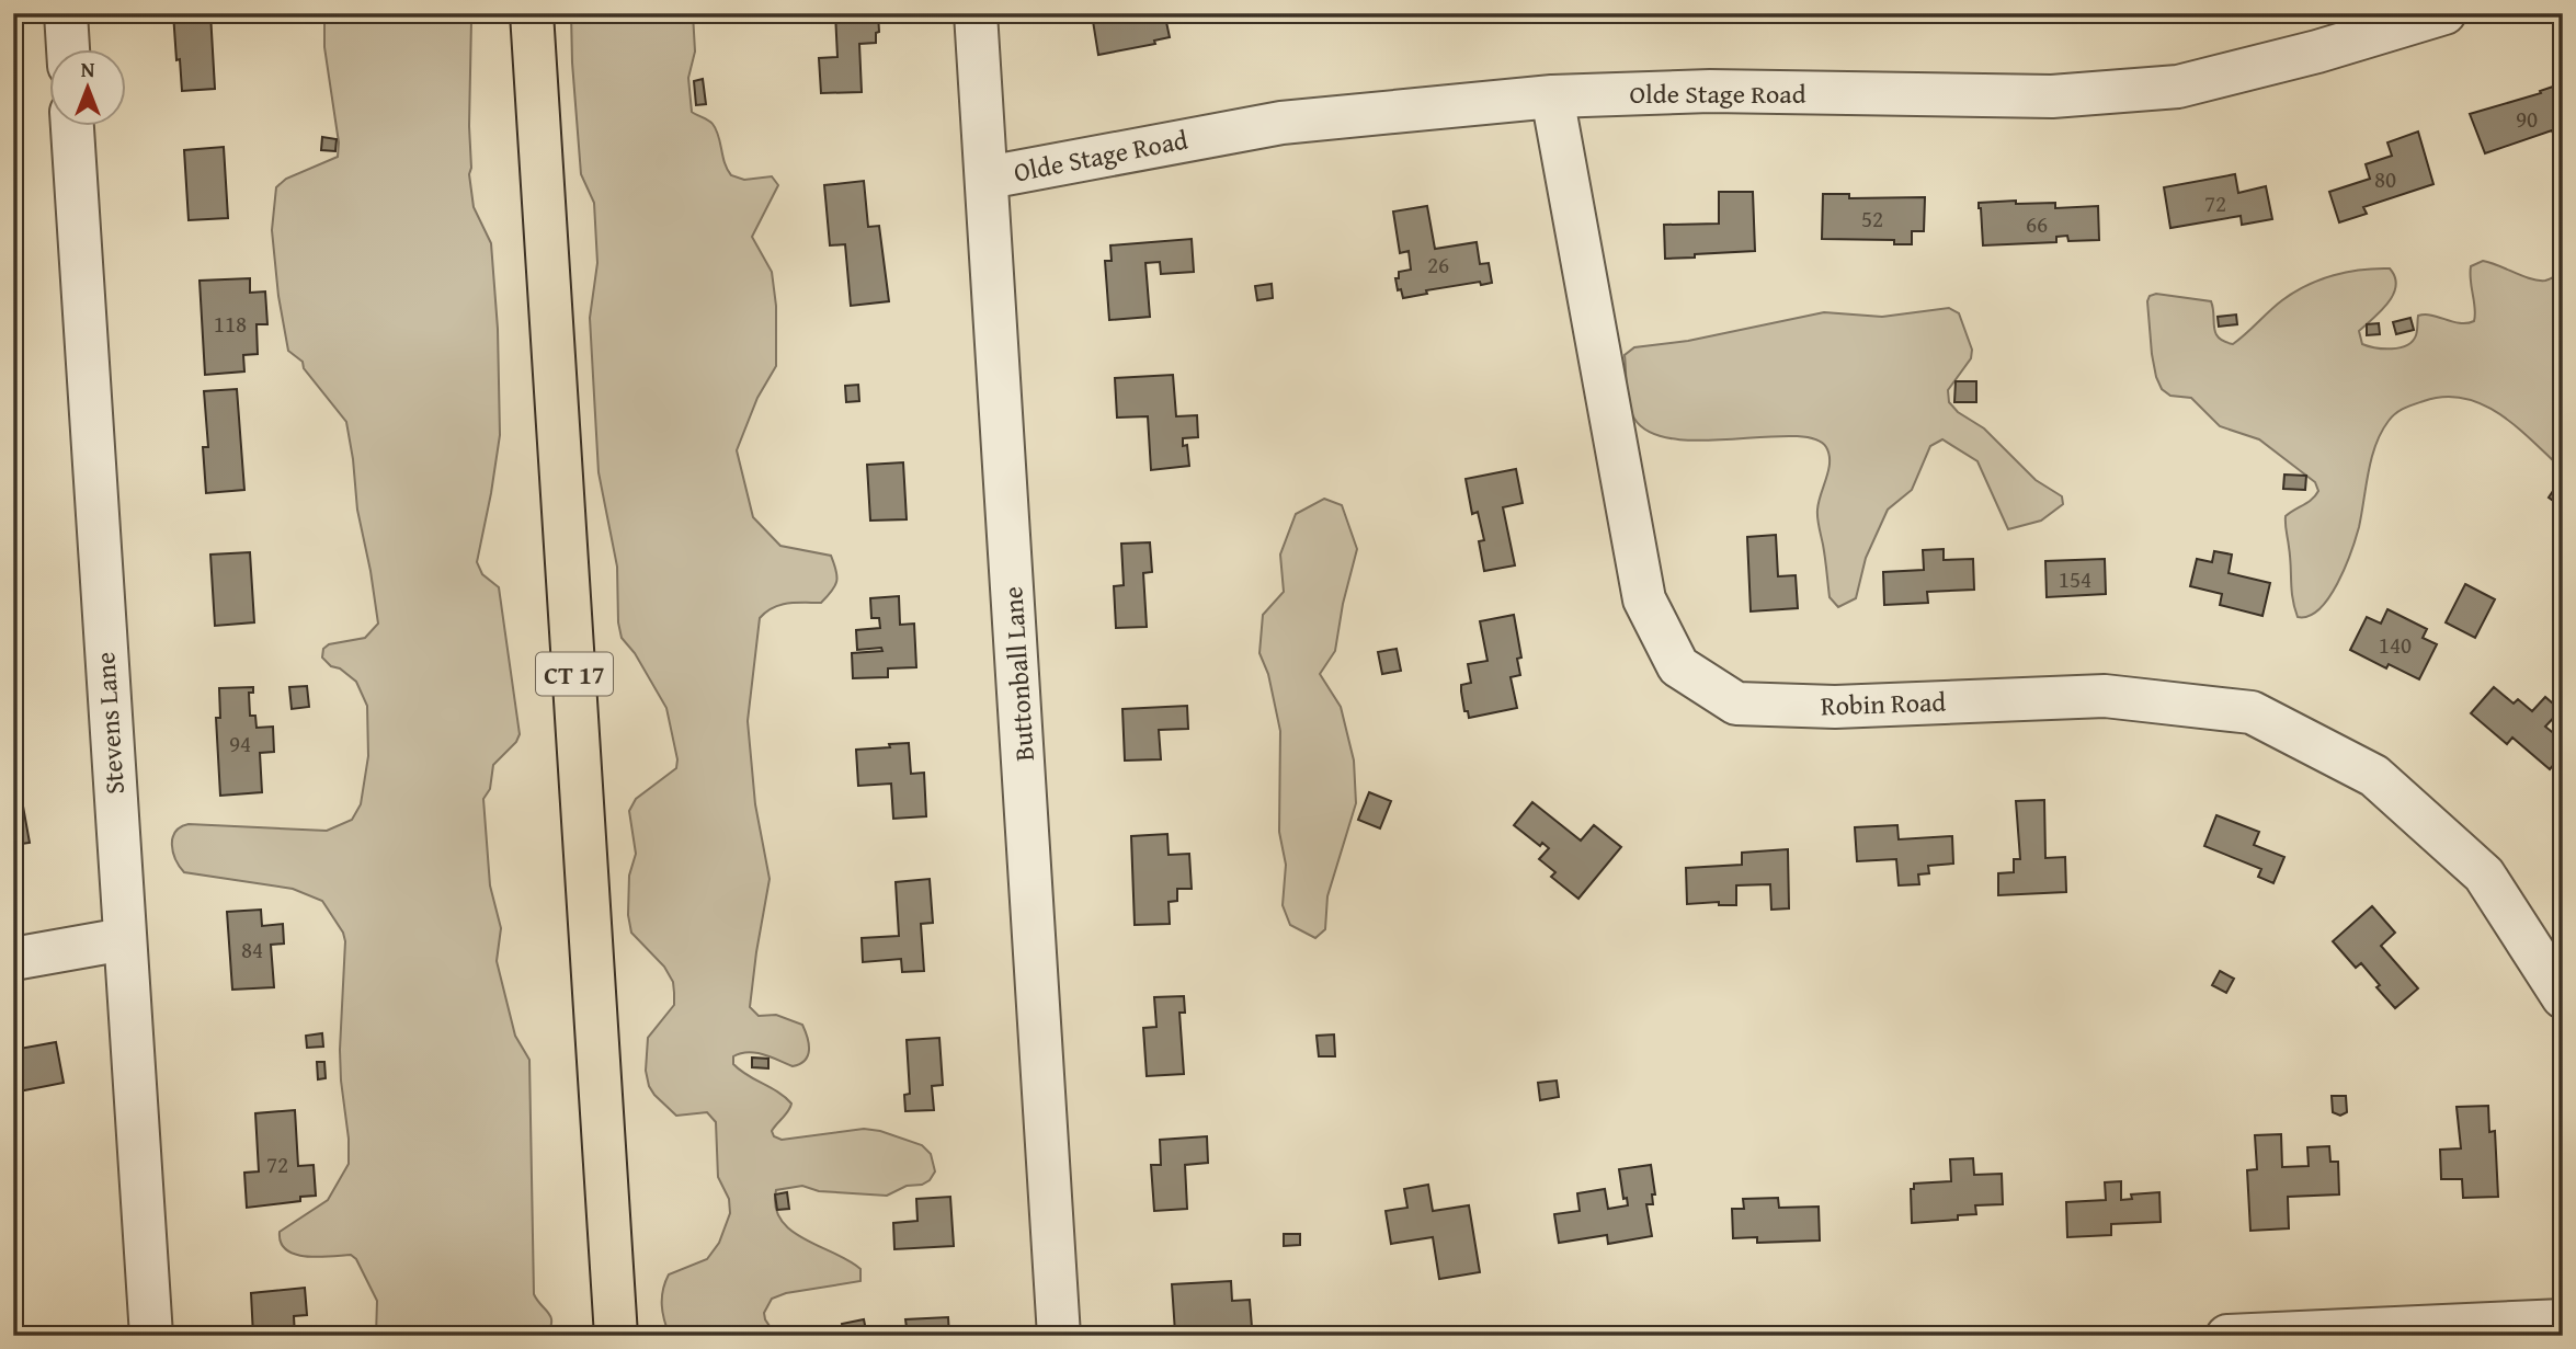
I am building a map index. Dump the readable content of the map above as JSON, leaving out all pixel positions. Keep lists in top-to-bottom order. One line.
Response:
{"streets":{"main road":["CT 17"],"street":["Olde Stage Road","Buttonball Lane","Robin Road","Stevens Lane"]},"crossings":[["Olde Stage Road","Buttonball Lane"],["Olde Stage Road","Robin Road"]],"house_numbers":["90","80","72","52","66","26","118","154","140","94","84","72"],"north":"top"}
